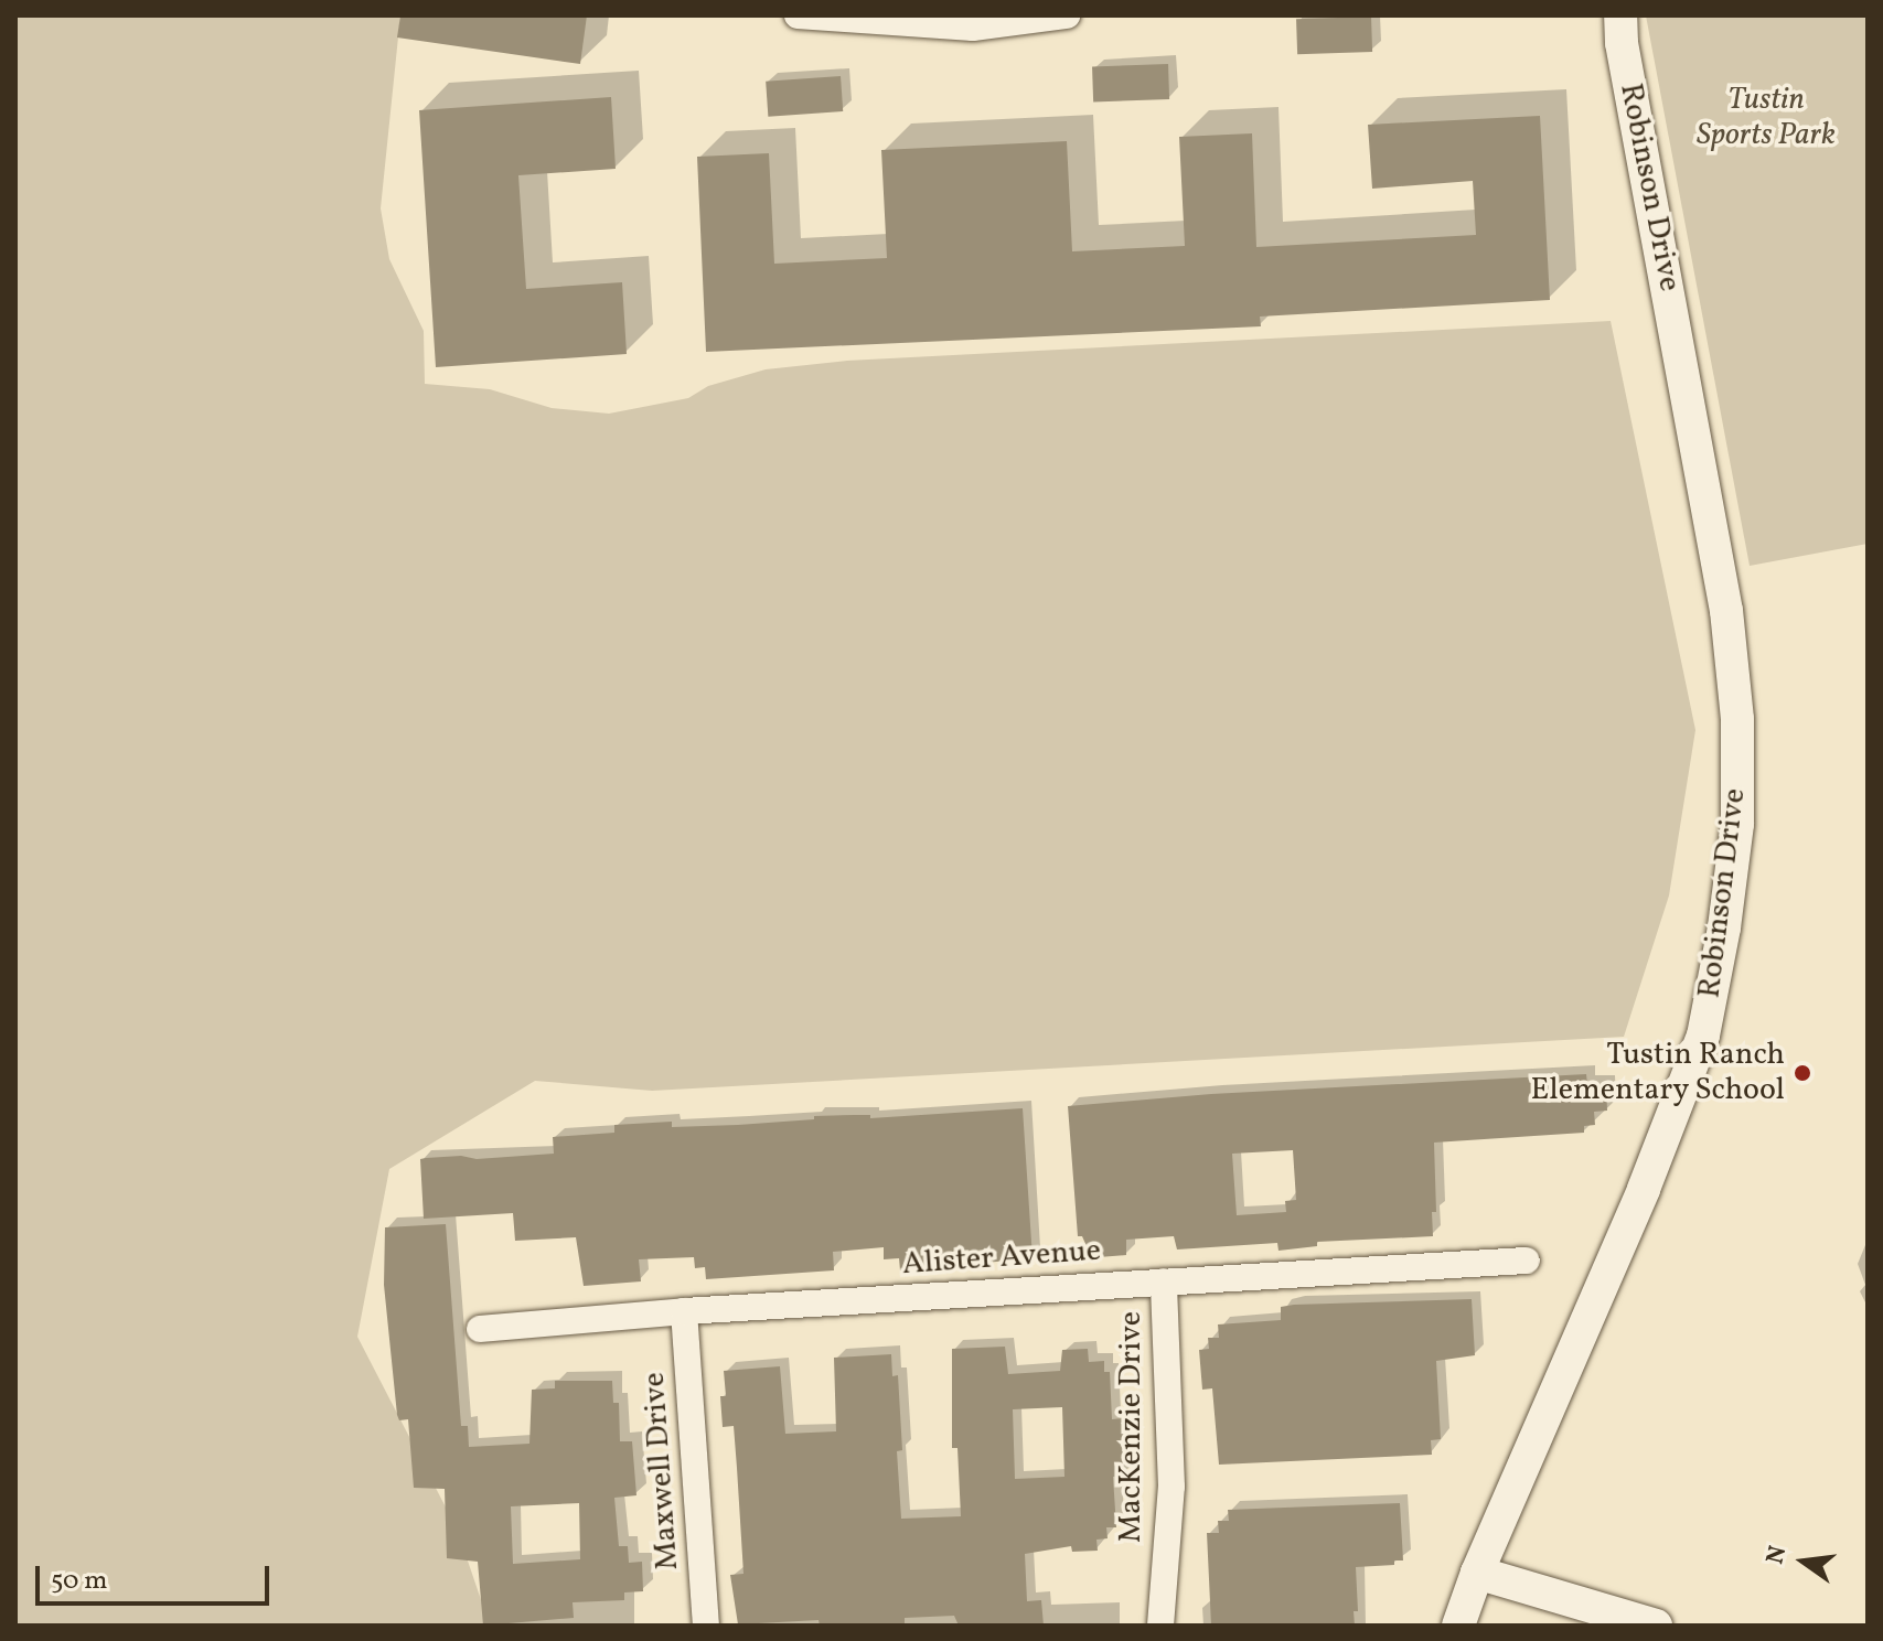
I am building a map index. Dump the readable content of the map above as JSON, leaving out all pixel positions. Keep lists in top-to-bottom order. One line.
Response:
{"streets":{"street":["Robinson Drive","Alister Avenue","MacKenzie Drive","Maxwell Drive"]},"crossings":[["Alister Avenue","MacKenzie Drive"],["Alister Avenue","Maxwell Drive"]],"parks":["Tustin Sports Park"],"places":["Tustin Ranch Elementary School"],"scale_bar":"50 m","north":"left"}
